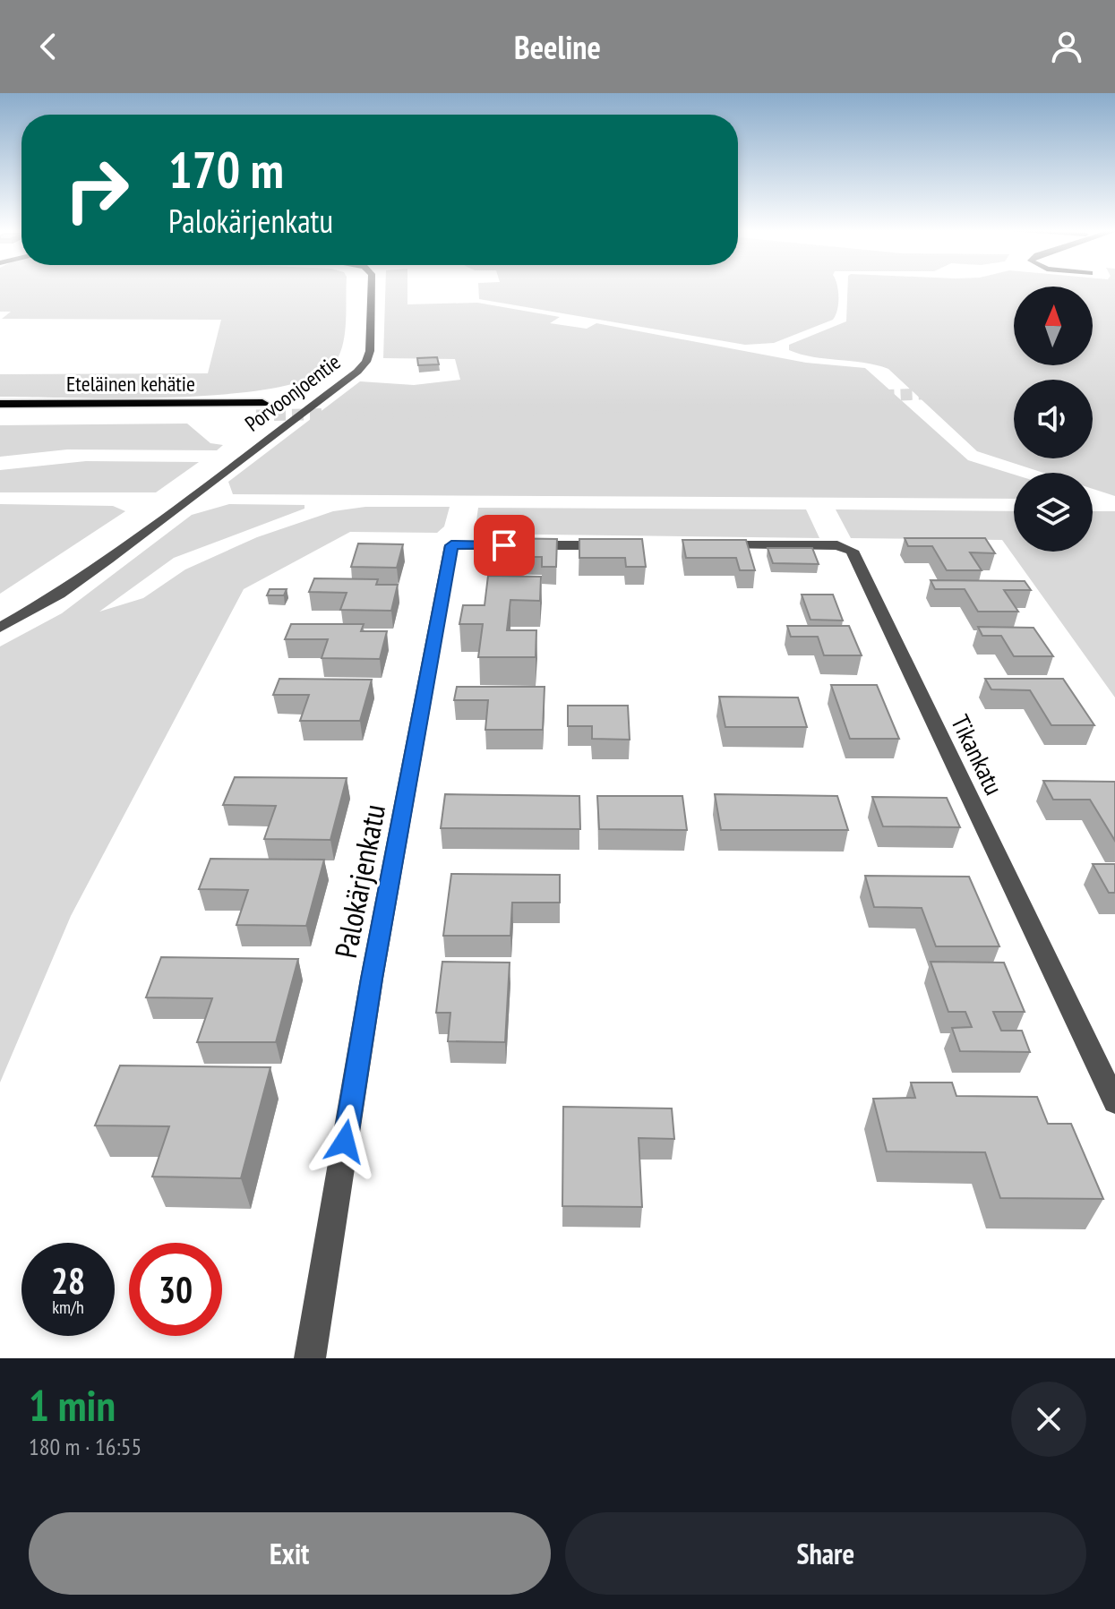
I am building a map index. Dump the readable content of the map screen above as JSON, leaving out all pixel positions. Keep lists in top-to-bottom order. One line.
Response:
{"streets":{"highway":["Eteläinen kehätie"],"street":["Porvoonjoentie","Tikankatu","Palokärjenkatu"]},"north":"top","page":{"header":"Beeline","turn":["170 m","Palokärjenkatu"],"speed":"28 km/h","limit":"30","heading":["1 min","180 m · 16:55"],"buttons":["Exit","Share"]}}
